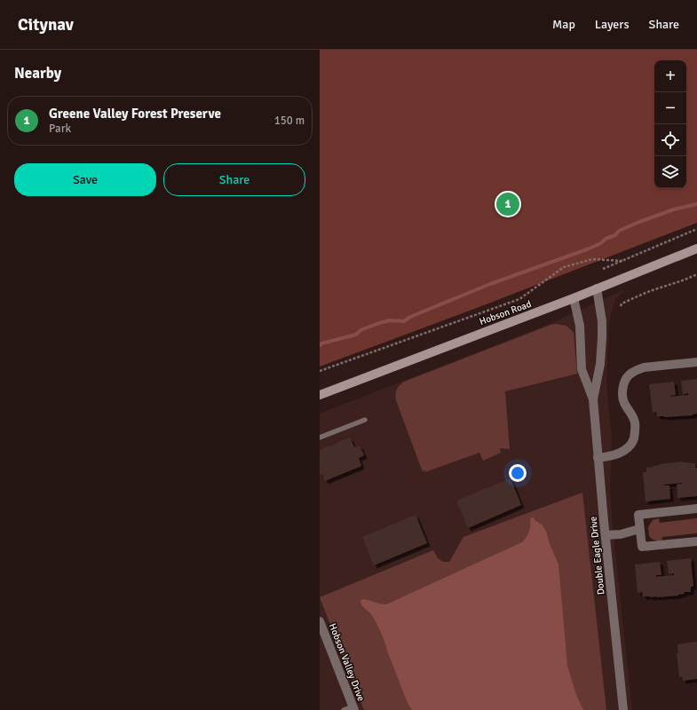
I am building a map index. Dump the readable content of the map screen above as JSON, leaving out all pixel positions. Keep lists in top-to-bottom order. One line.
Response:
{"streets":{"main road":["Hobson Road"],"street":["Double Eagle Drive","Hobson Valley Drive"]},"crossings":[["Hobson Road","Double Eagle Drive"]],"page":{"header":"Citynav","nav":["Map","Layers","Share"],"heading":"Nearby","map_buttons":["+","−"],"list":[{"mark":"1","name":"Greene Valley Forest Preserve","note":"Park","value":"150 m"}],"buttons":["Save","Share"],"pins":"1"}}
